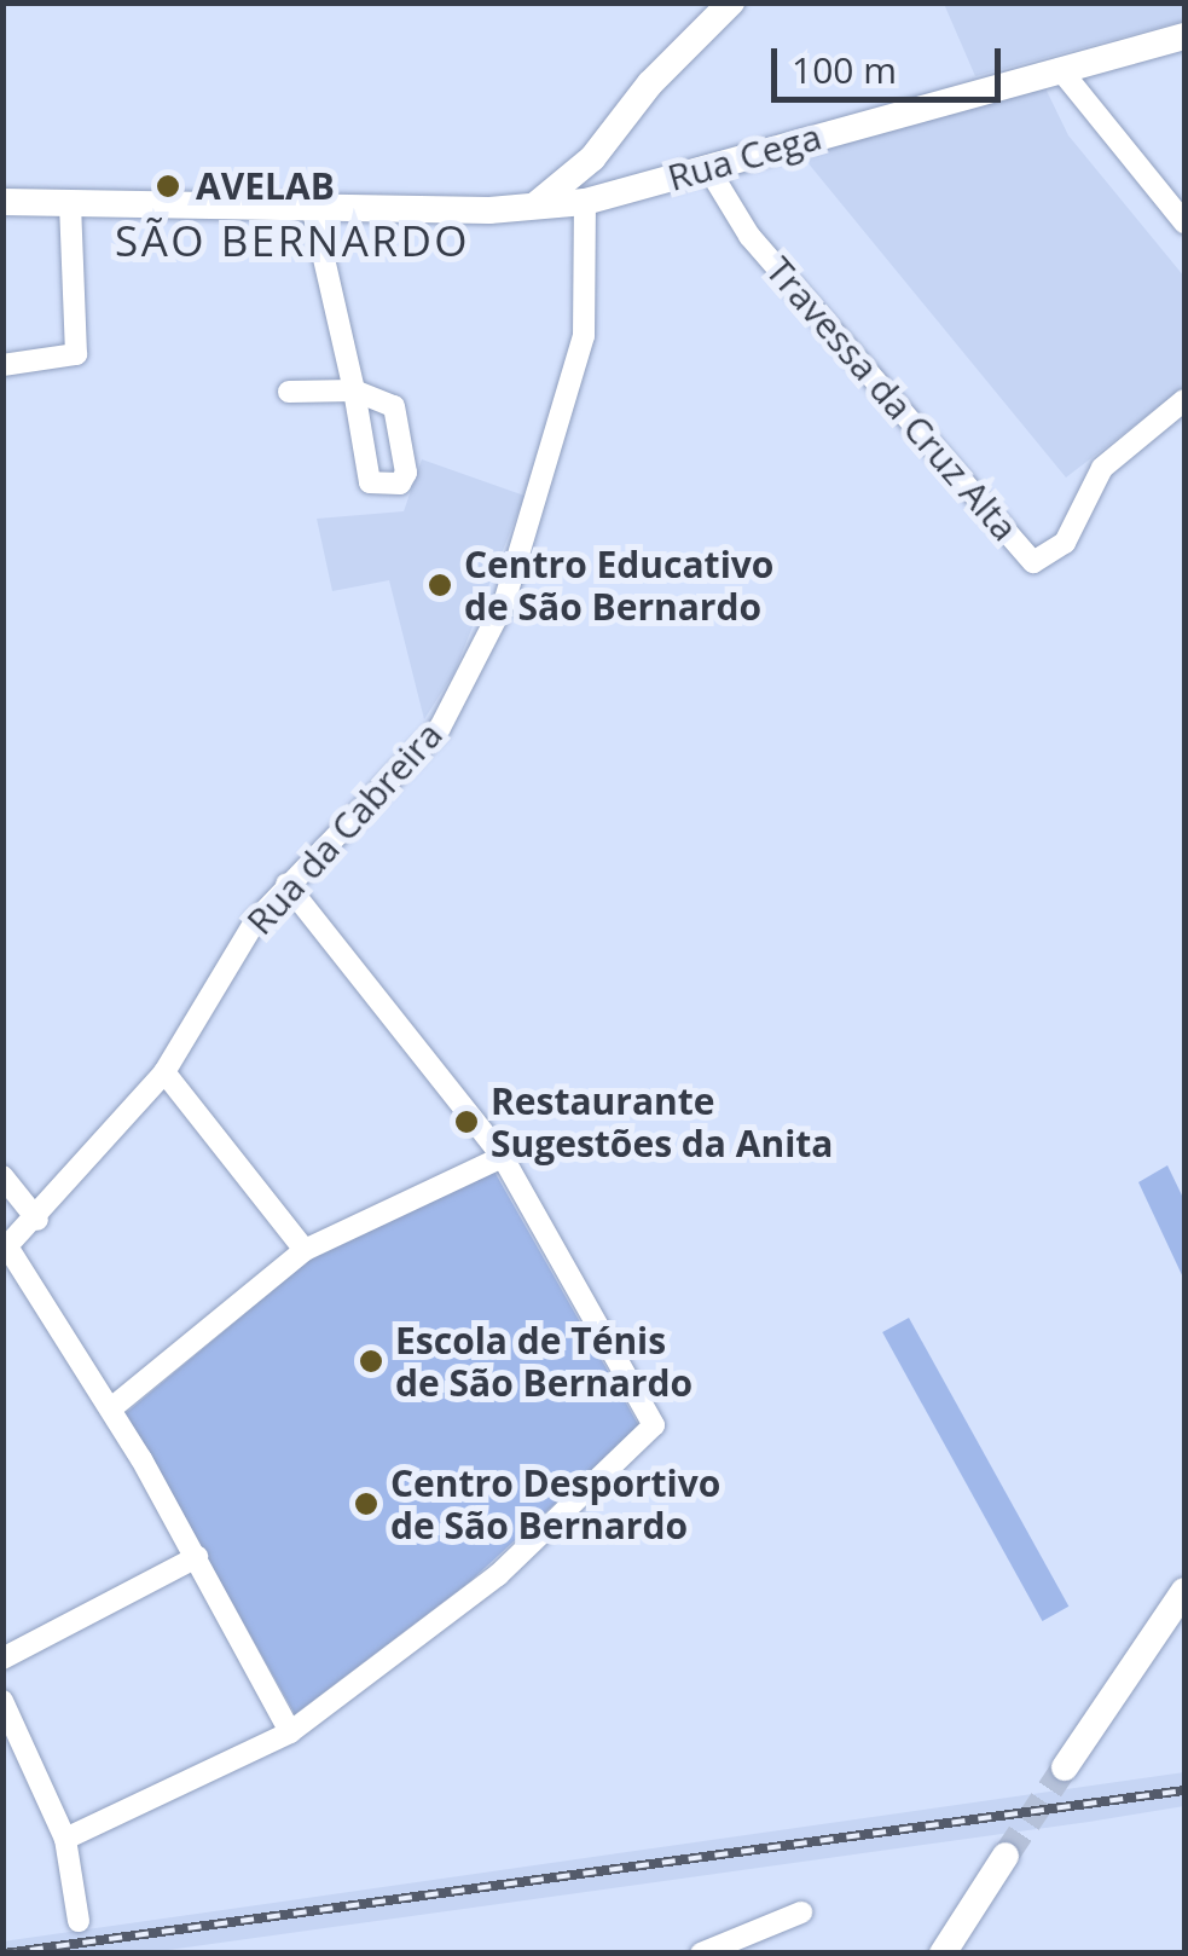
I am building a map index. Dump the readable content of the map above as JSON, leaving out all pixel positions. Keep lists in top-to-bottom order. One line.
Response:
{"streets":{"main road":["Rua Cega"],"street":["Travessa da Cruz Alta","Rua da Cabreira"]},"crossings":[["Rua Cega","Travessa da Cruz Alta"],["Rua Cega","Rua da Cabreira"]],"districts":["SÃO BERNARDO"],"places":["AVELAB","Centro Educativo de São Bernardo","Restaurante Sugestões da Anita","Escola de Ténis de São Bernardo","Centro Desportivo de São Bernardo"],"scale_bar":"100 m"}
